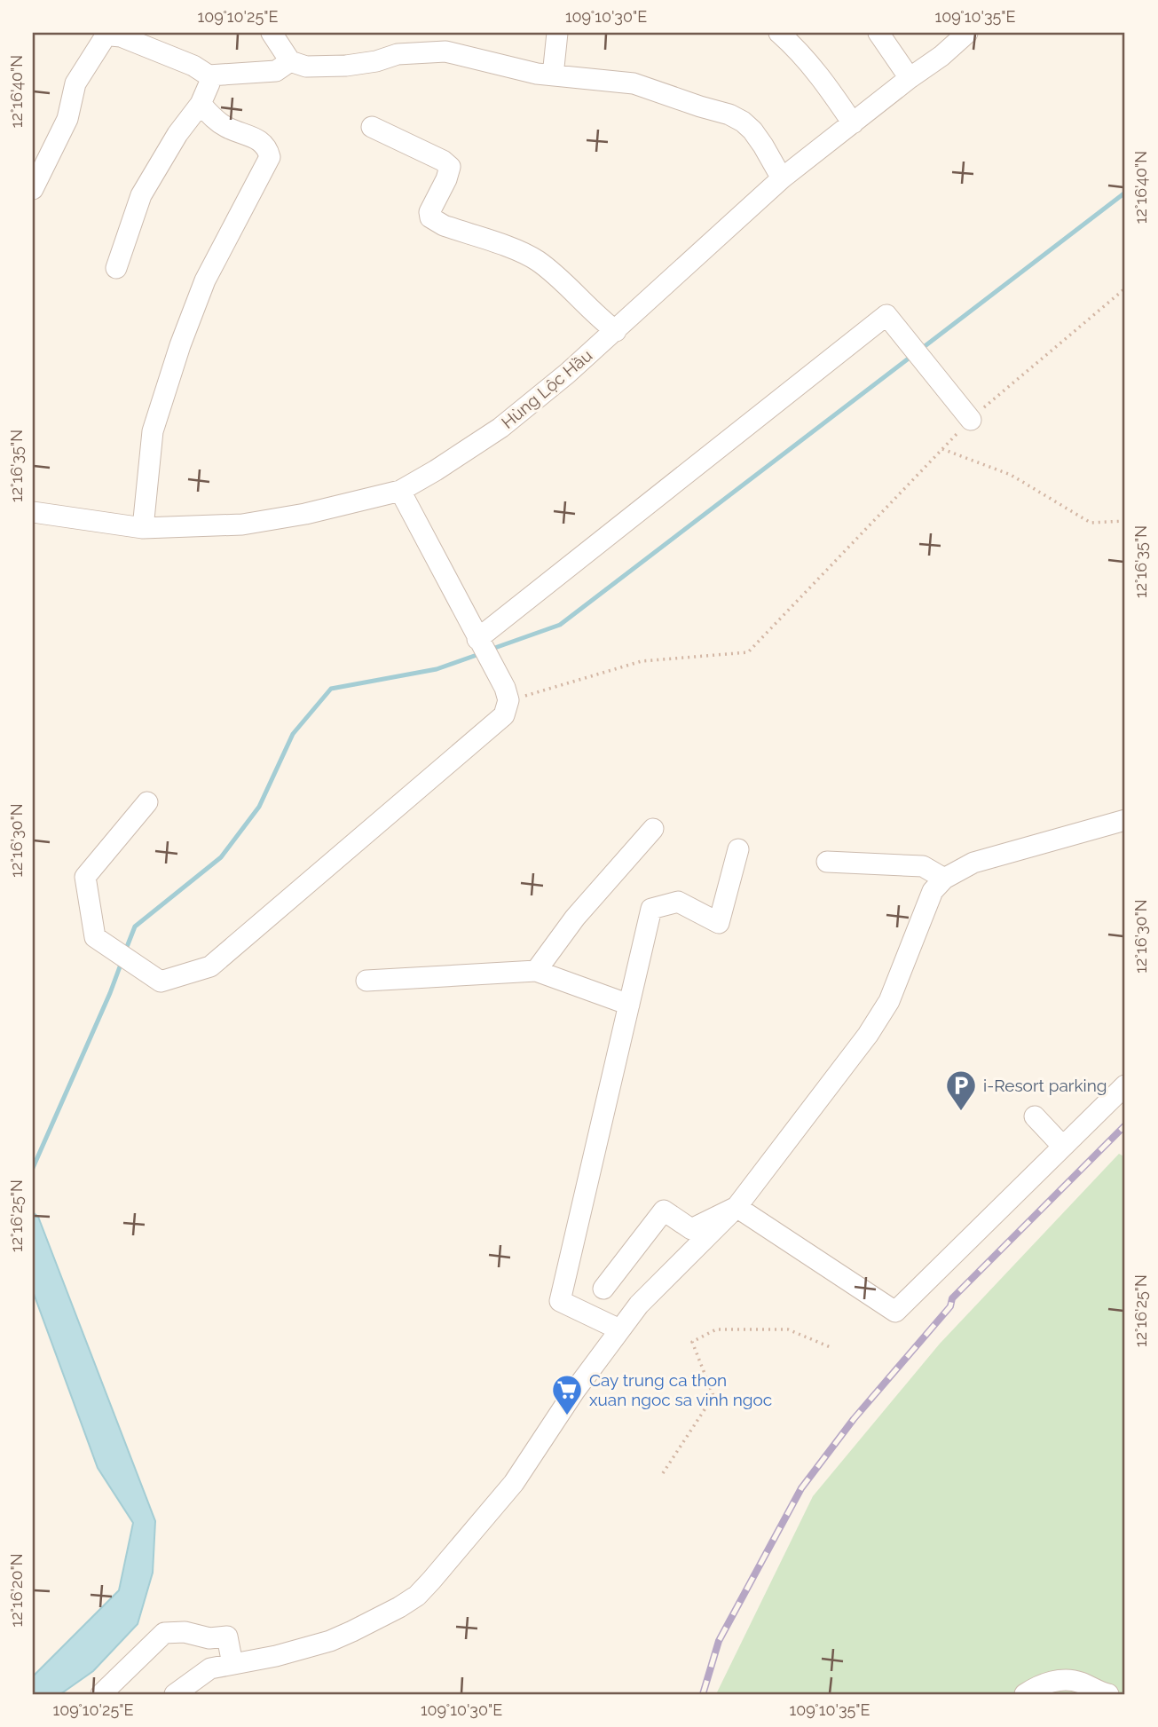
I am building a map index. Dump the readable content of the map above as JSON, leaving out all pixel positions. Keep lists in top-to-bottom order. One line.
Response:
{"streets":{"street":["Hùng Lộc Hầu"]},"places":{"parking":["i-Resort parking"],"supermarket":["Cay trung ca thon xuan ngoc sa vinh ngoc"]},"coordinates":["109°10'25\"E","109°10'30\"E","109°10'35\"E","12°16'40\"N","12°16'35\"N","12°16'30\"N","12°16'25\"N","12°16'20\"N"]}
